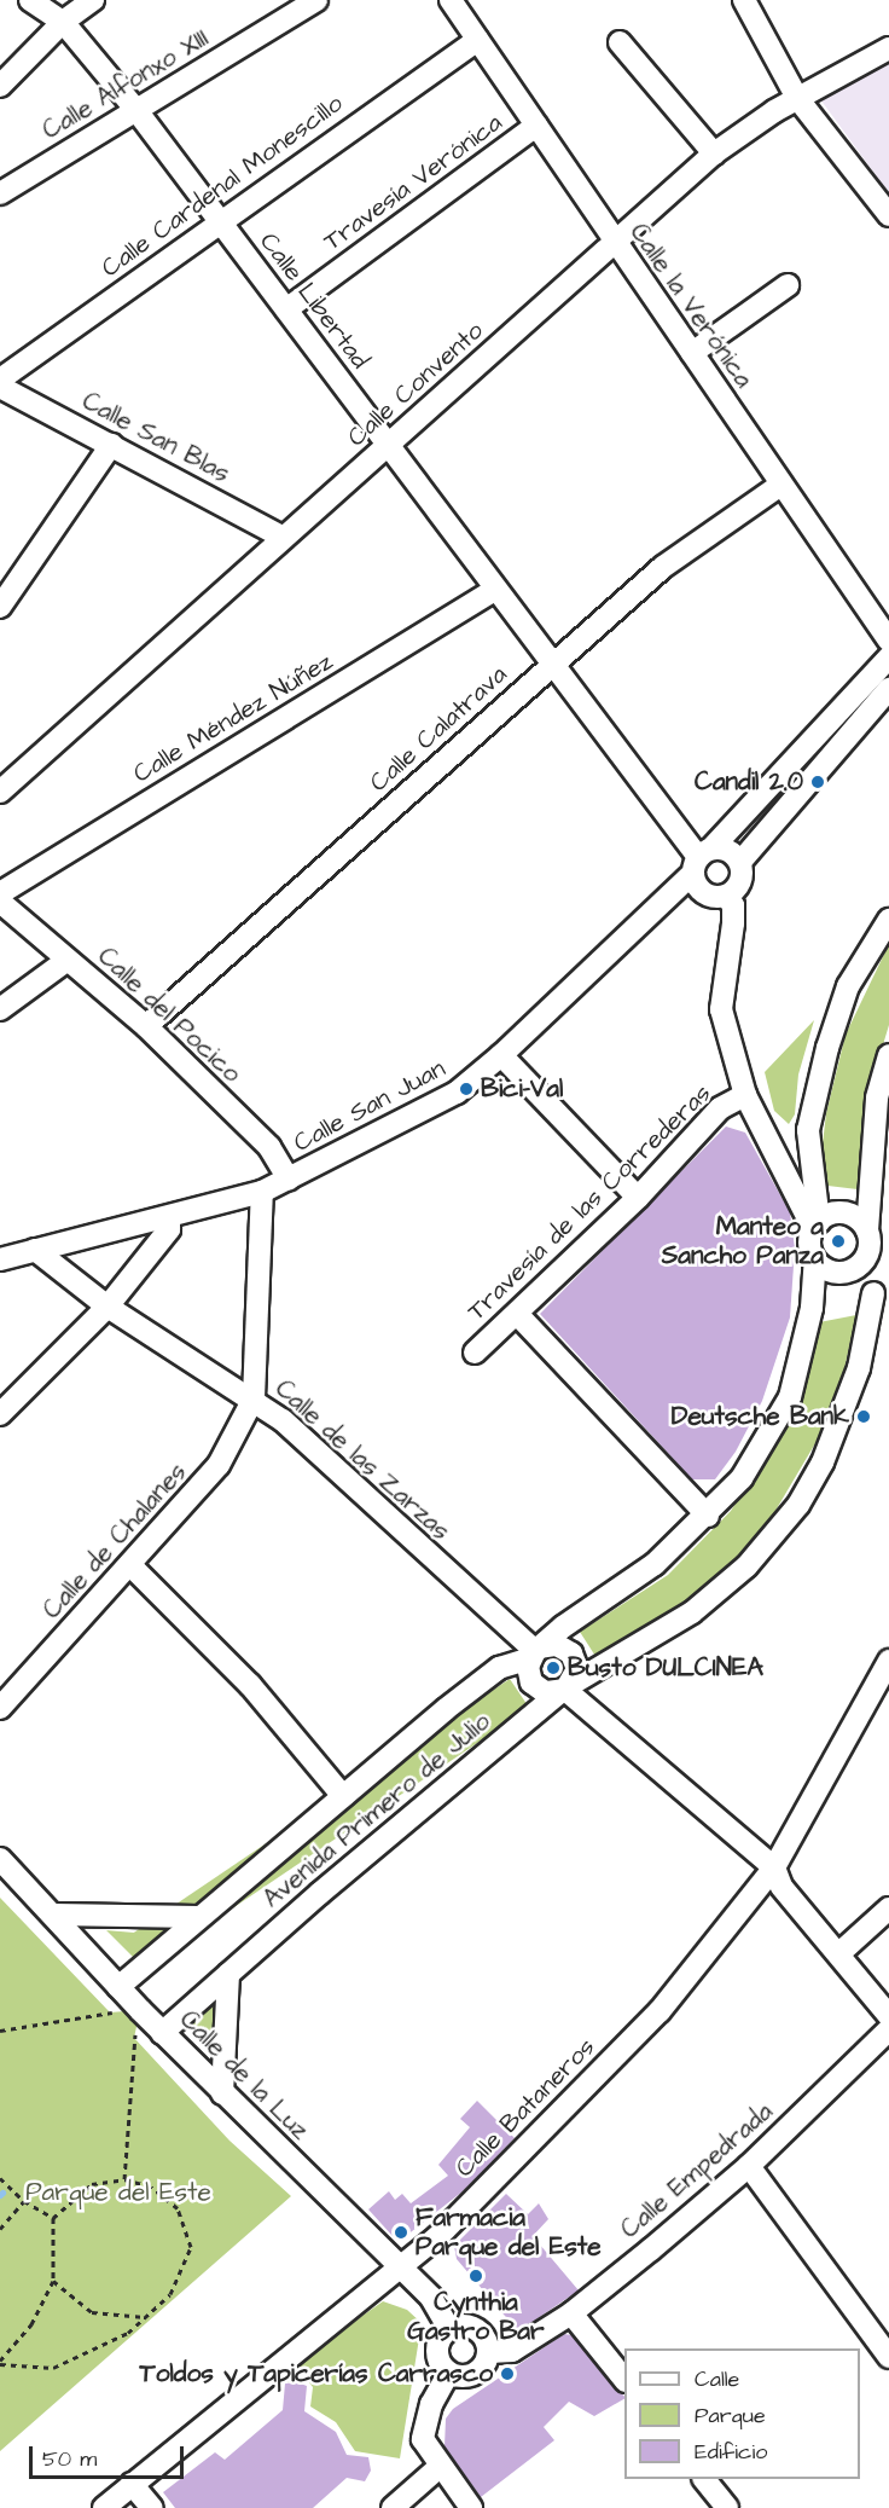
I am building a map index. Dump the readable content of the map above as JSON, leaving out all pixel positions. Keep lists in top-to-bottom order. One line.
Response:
{"streets":{"street":["Calle Alfonxo XIII","Travesía Verónica","Calle Cardenal Monescillo","Calle Libertad","Calle la Verónica","Calle Convento","Calle San Blas","Calle Méndez Núñez","Calle Calatrava","Calle del Pocico","Calle San Juan","Travesía de las Correderas","Calle de las Zarzas","Calle de Chalanes","Avenida Primero de Julio","Calle de la Luz","Calle Bataneros","Calle Empedrada"]},"crossings":[["Calle Alfonxo XIII","Calle Libertad"],["Travesía Verónica","Calle Libertad"],["Travesía Verónica","Calle la Verónica"],["Calle Cardenal Monescillo","Calle Libertad"],["Calle Cardenal Monescillo","Calle la Verónica"],["Calle Libertad","Calle Convento"],["Calle Libertad","Calle Méndez Núñez"],["Calle Libertad","Calle Calatrava"],["Calle Libertad","Calle San Juan"],["Calle la Verónica","Calle Convento"],["Calle la Verónica","Calle Calatrava"],["Calle Convento","Calle San Blas"],["Calle Calatrava","Calle del Pocico"],["Calle del Pocico","Calle San Juan"],["Calle San Juan","Calle de las Zarzas"],["Calle de las Zarzas","Calle de Chalanes"],["Calle de las Zarzas","Avenida Primero de Julio"],["Avenida Primero de Julio","Calle de la Luz"],["Calle de la Luz","Calle Bataneros"],["Calle de la Luz","Calle Empedrada"]],"parks":["Parque del Este"],"places":["Candil 2.0","Bici-Val","Manteo a Sancho Panza","Deutsche Bank","Busto DULCINEA","Farmacia Parque del Este","Cynthia Gastro Bar","Toldos y Tapicerías Carrasco"],"legend":["Calle","Parque","Edificio"],"scale_bar":"50 m"}
